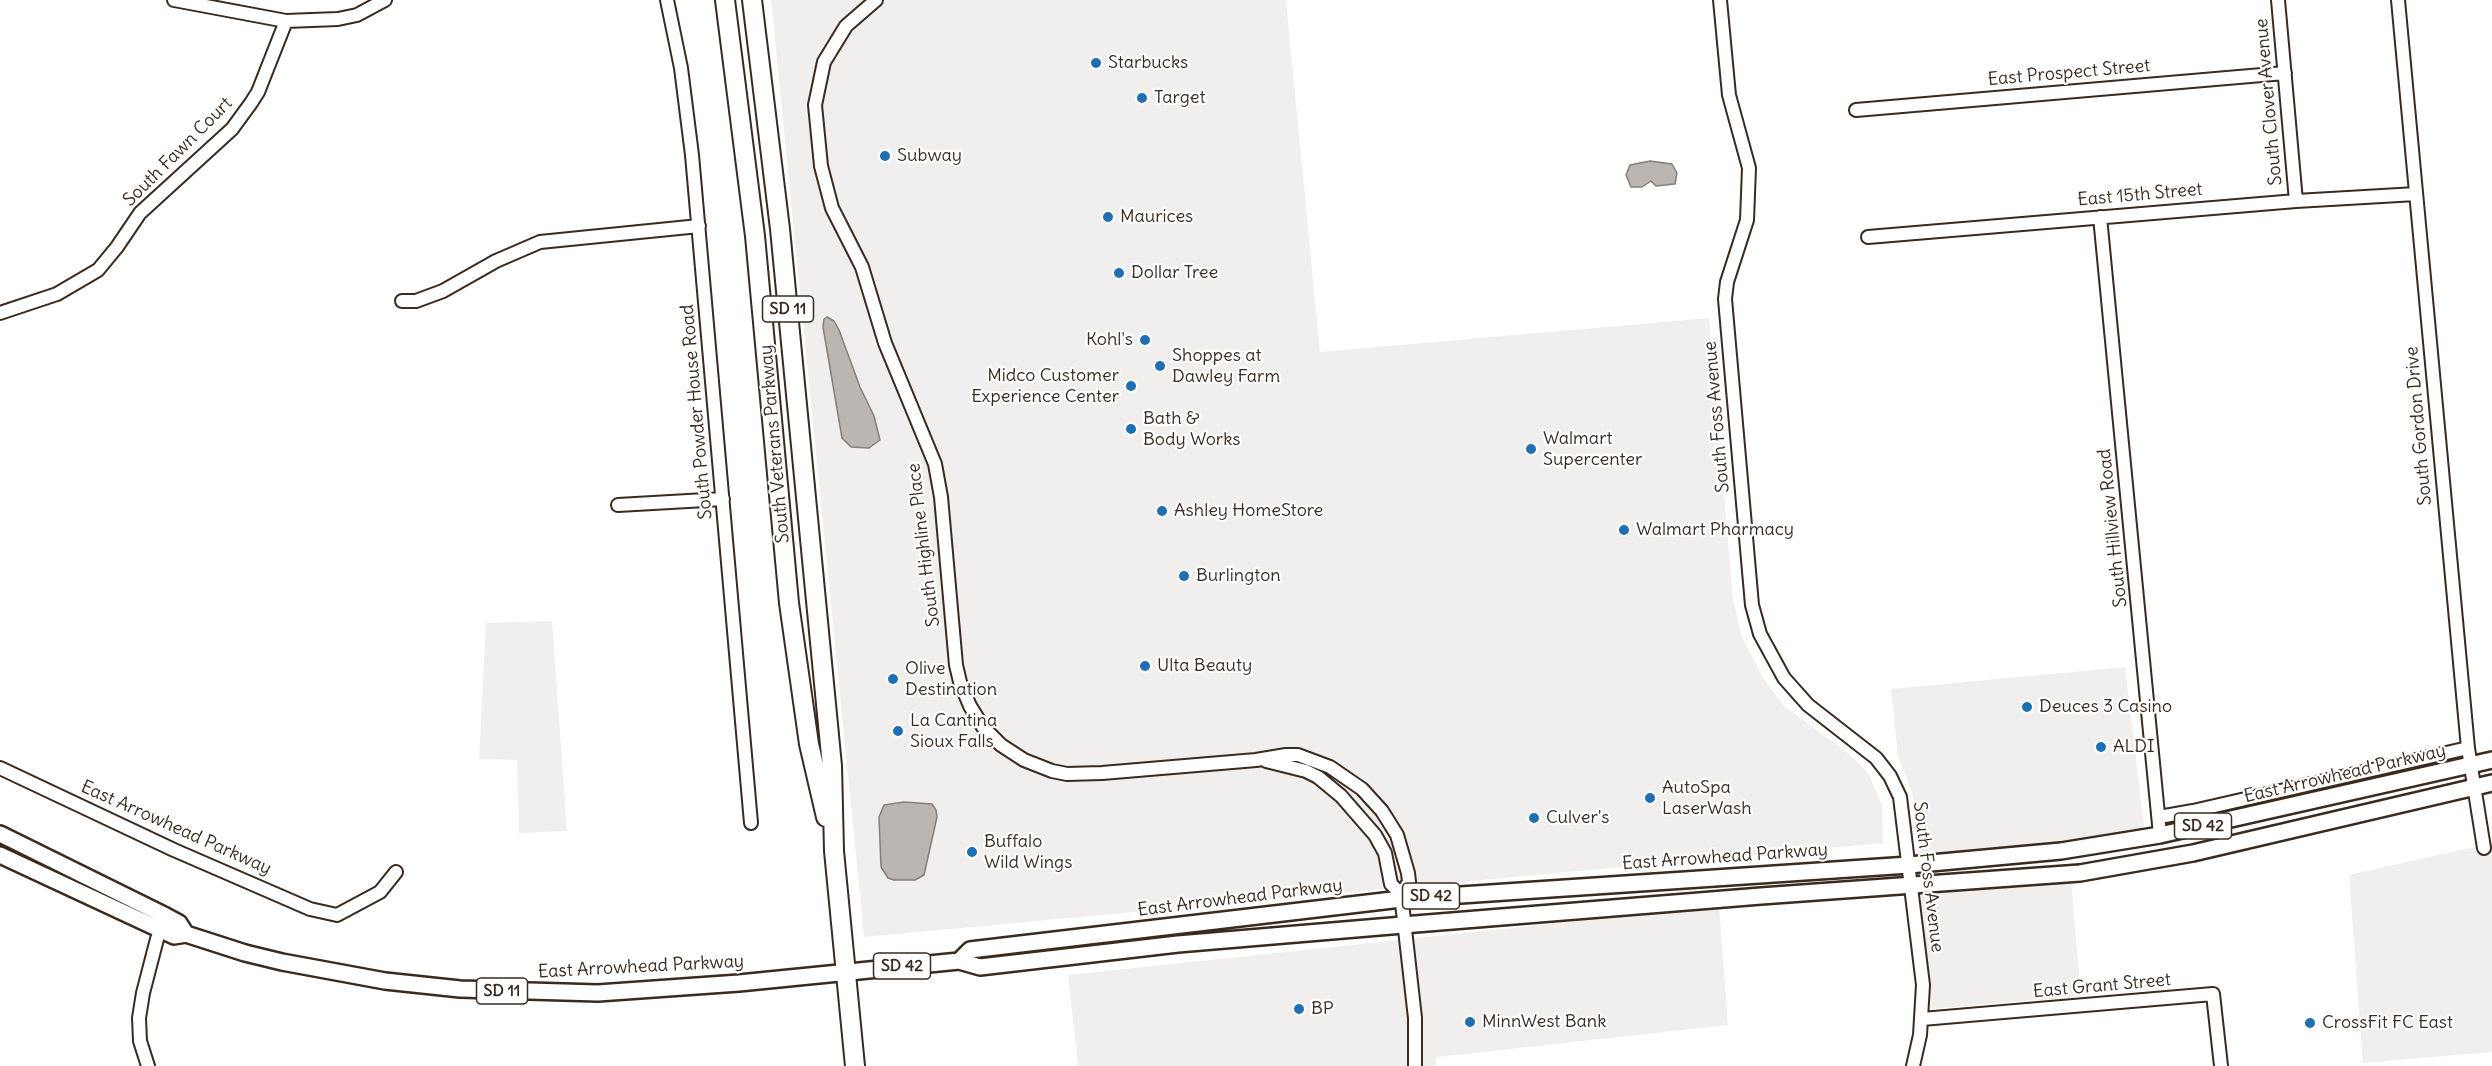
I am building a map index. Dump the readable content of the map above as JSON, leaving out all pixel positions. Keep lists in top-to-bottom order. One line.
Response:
{"streets":{"highway":["SD 11","South Veterans Parkway"],"main road":["East Arrowhead Parkway","SD 42"],"street":["East Prospect Street","South Clover Avenue","South Fawn Court","East 15th Street","South Powder House Road","South Foss Avenue","South Gordon Drive","South Hillview Road","South Highline Place","East Grant Street"]},"crossings":[["East Prospect Street","South Clover Avenue"],["South Clover Avenue","East 15th Street"],["East 15th Street","South Gordon Drive"],["East 15th Street","South Hillview Road"],["South Foss Avenue","East Arrowhead Parkway"],["South Foss Avenue","East Grant Street"],["South Gordon Drive","East Arrowhead Parkway"],["South Veterans Parkway","East Arrowhead Parkway"],["South Hillview Road","East Arrowhead Parkway"],["South Highline Place","East Arrowhead Parkway"]],"places":["Starbucks","Target","Subway","Maurices","Dollar Tree","Kohl's","Shoppes at Dawley Farm","Midco Customer Experience Center","Bath & Body Works","Walmart Supercenter","Ashley HomeStore","Walmart Pharmacy","Burlington","Ulta Beauty","Olive Destination","Deuces 3 Casino","La Cantina Sioux Falls","ALDI","AutoSpa LaserWash","Culver's","Buffalo Wild Wings","BP","MinnWest Bank","CrossFit FC East"]}
